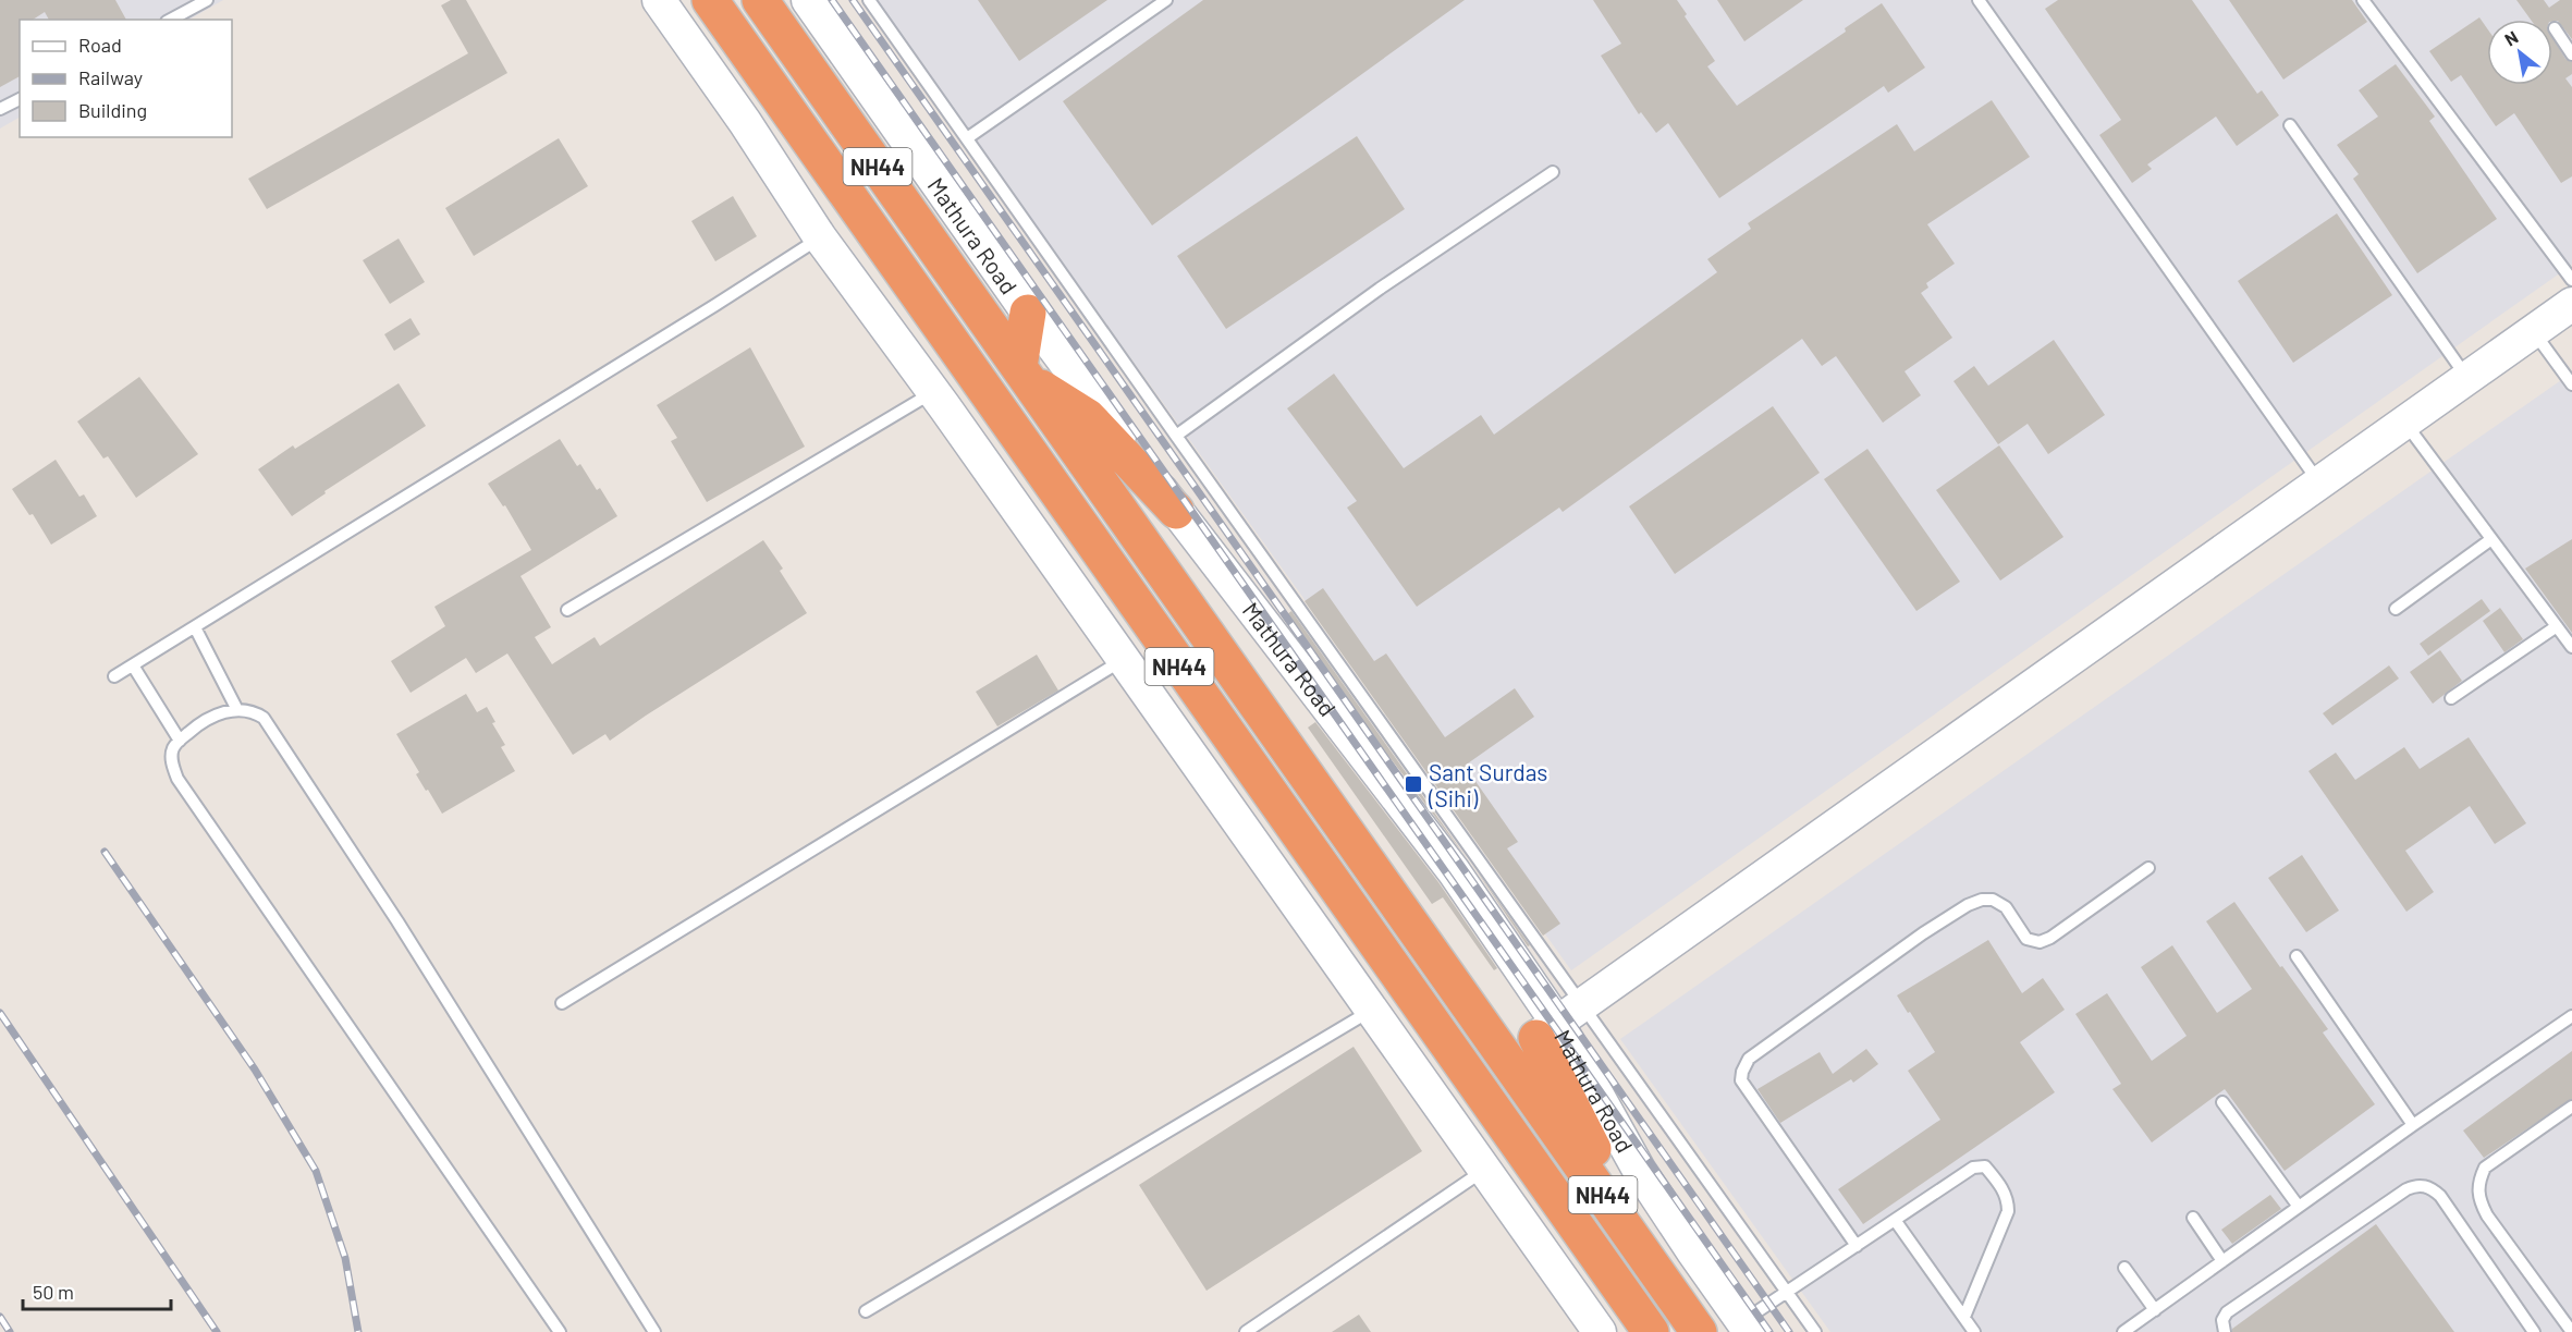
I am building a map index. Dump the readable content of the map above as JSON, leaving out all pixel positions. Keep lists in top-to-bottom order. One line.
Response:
{"streets":{"highway":["NH44","Mathura Road"]},"crossings":[["NH44","Mathura Road"]],"places":{"transit":["Sant Surdas (Sihi)"]},"legend":["Road","Railway","Building"],"scale_bar":"50 m","north":"top left"}
